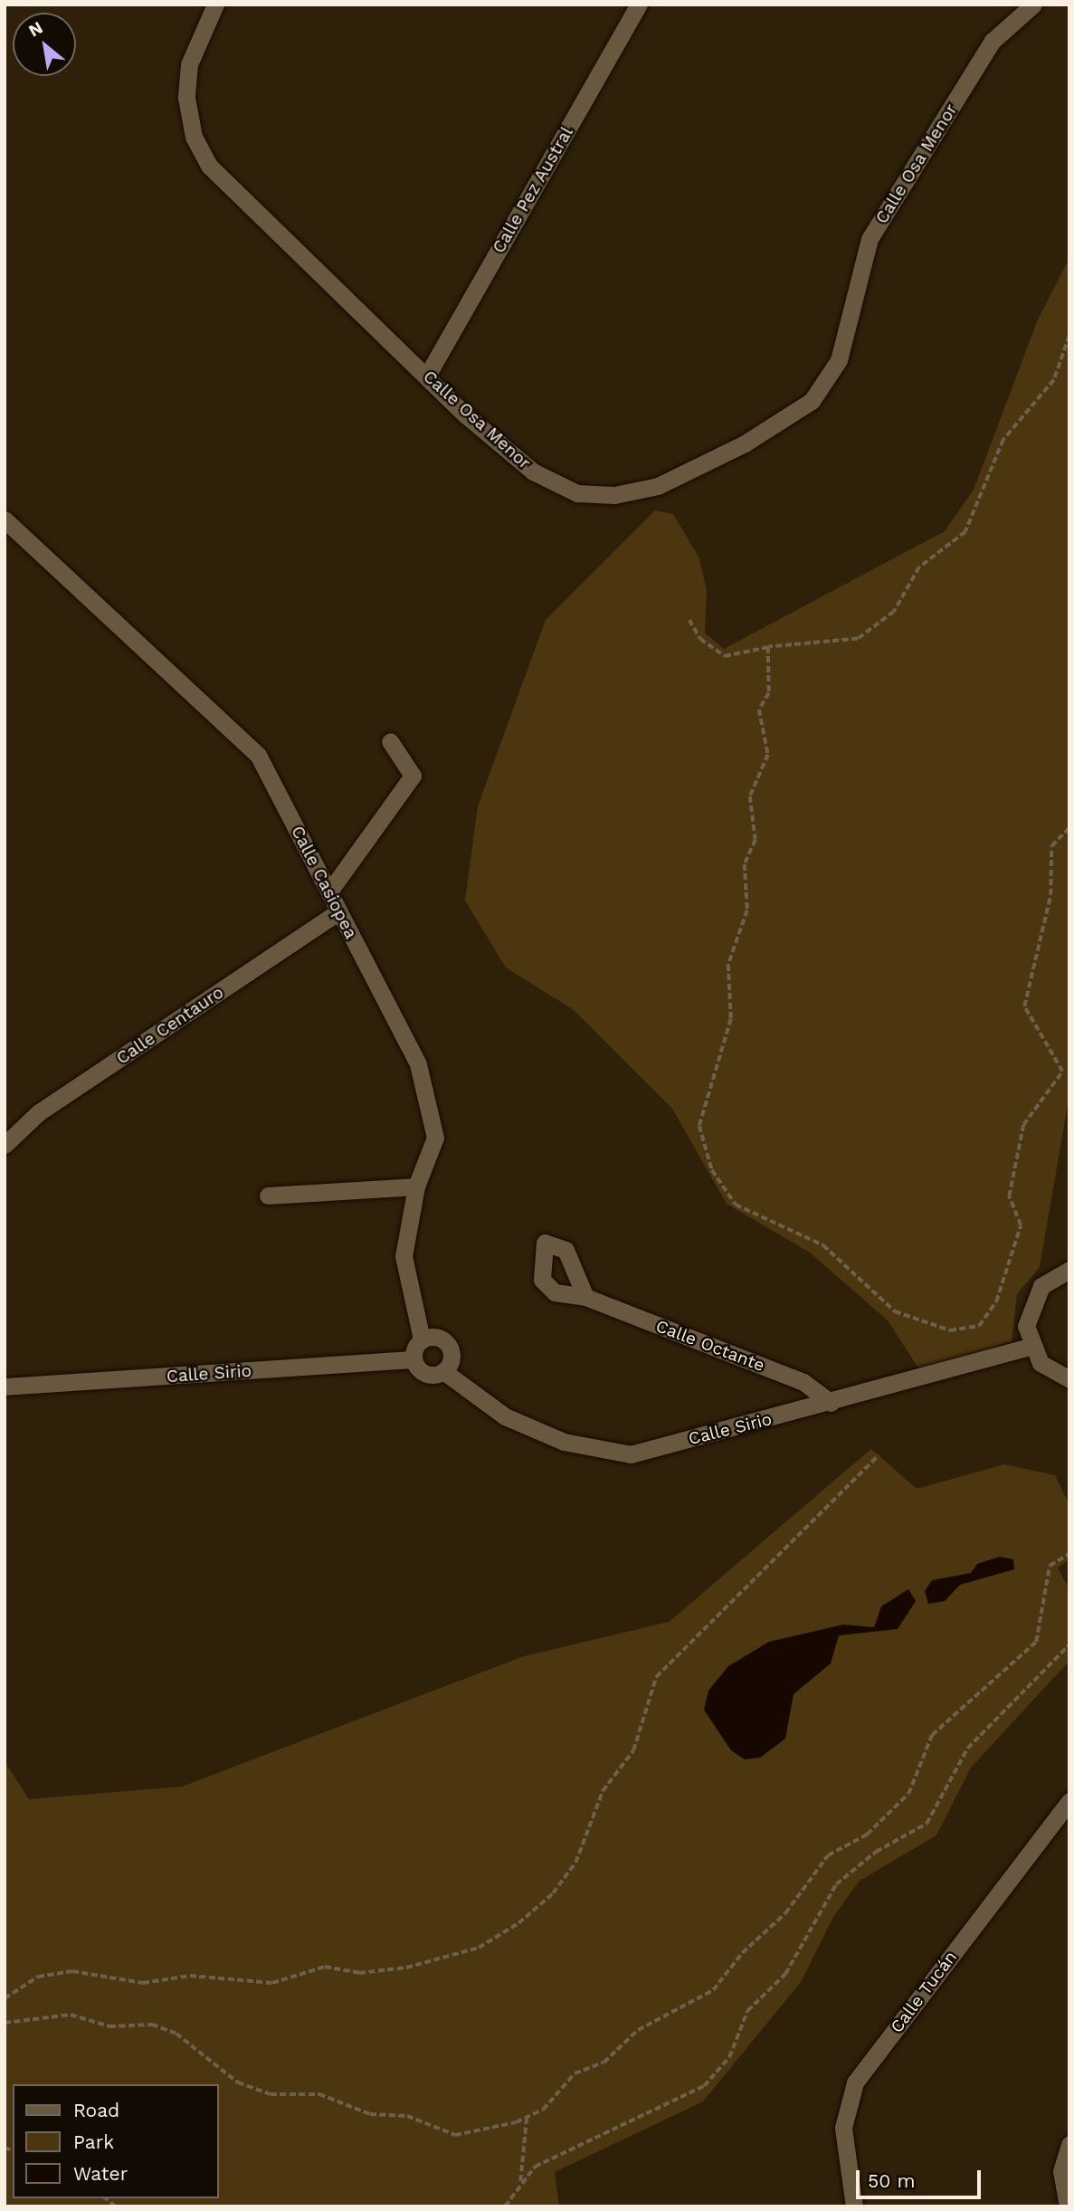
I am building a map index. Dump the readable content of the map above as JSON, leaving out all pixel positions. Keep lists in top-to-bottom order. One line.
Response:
{"streets":{"street":["Calle Osa Menor","Calle Pez Austral","Calle Casiopea","Calle Centauro","Calle Octante","Calle Sirio","Calle Tucán"]},"crossings":[["Calle Osa Menor","Calle Pez Austral"],["Calle Casiopea","Calle Centauro"],["Calle Casiopea","Calle Sirio"],["Calle Octante","Calle Sirio"]],"legend":["Road","Park","Water"],"scale_bar":"50 m","north":"top left"}
